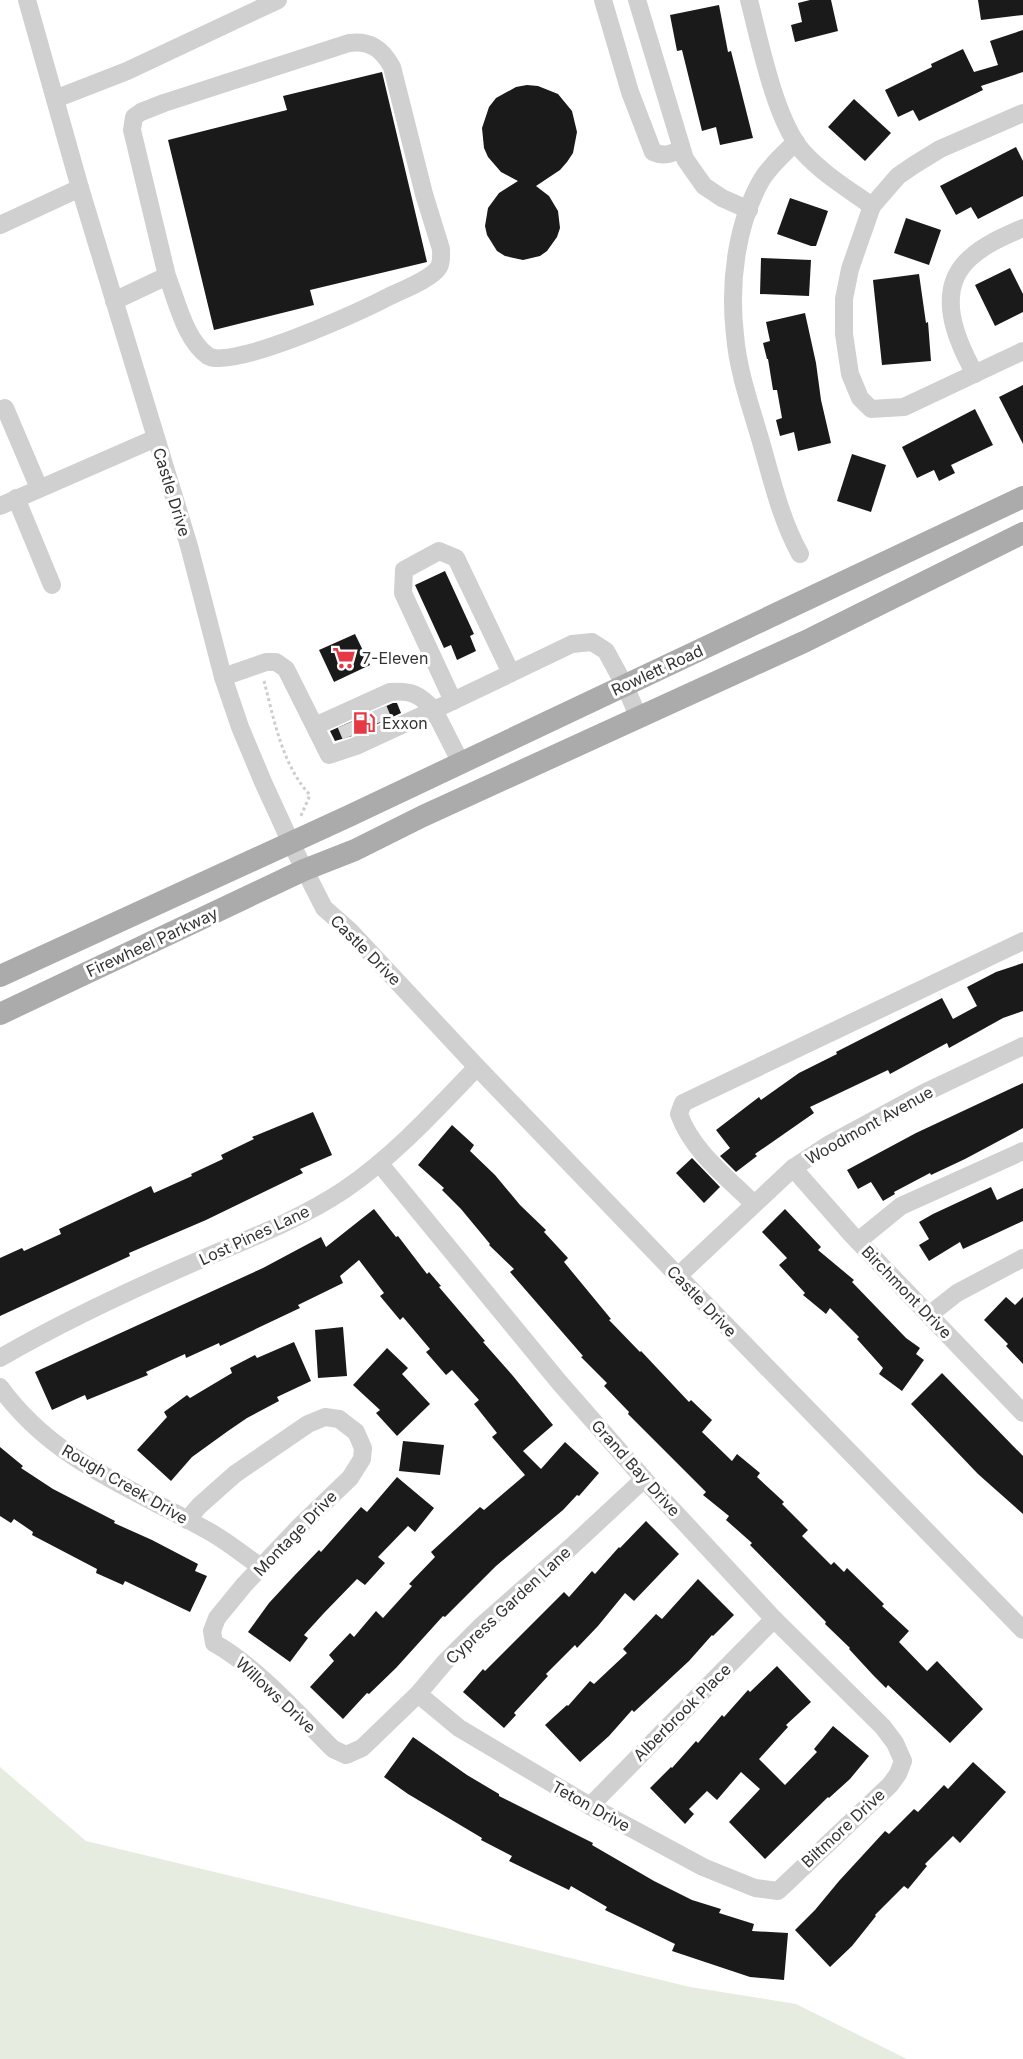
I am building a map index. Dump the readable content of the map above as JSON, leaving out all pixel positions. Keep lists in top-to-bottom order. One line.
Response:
{"streets":{"main road":["Rowlett Road","Firewheel Parkway"],"street":["Castle Drive","Woodmont Avenue","Lost Pines Lane","Birchmont Drive","Grand Bay Drive","Rough Creek Drive","Montage Drive","Cypress Garden Lane","Willows Drive","Alberbrook Place","Teton Drive","Biltmore Drive"]},"crossings":[["Castle Drive","Rowlett Road"],["Castle Drive","Firewheel Parkway"],["Castle Drive","Woodmont Avenue"],["Castle Drive","Lost Pines Lane"],["Rowlett Road","Firewheel Parkway"],["Woodmont Avenue","Birchmont Drive"],["Lost Pines Lane","Grand Bay Drive"],["Grand Bay Drive","Cypress Garden Lane"],["Grand Bay Drive","Alberbrook Place"],["Grand Bay Drive","Biltmore Drive"],["Rough Creek Drive","Montage Drive"],["Montage Drive","Willows Drive"],["Cypress Garden Lane","Willows Drive"],["Cypress Garden Lane","Teton Drive"],["Alberbrook Place","Teton Drive"],["Teton Drive","Biltmore Drive"]],"places":{"supermarket":["7-Eleven"],"fuel station":["Exxon"]}}
